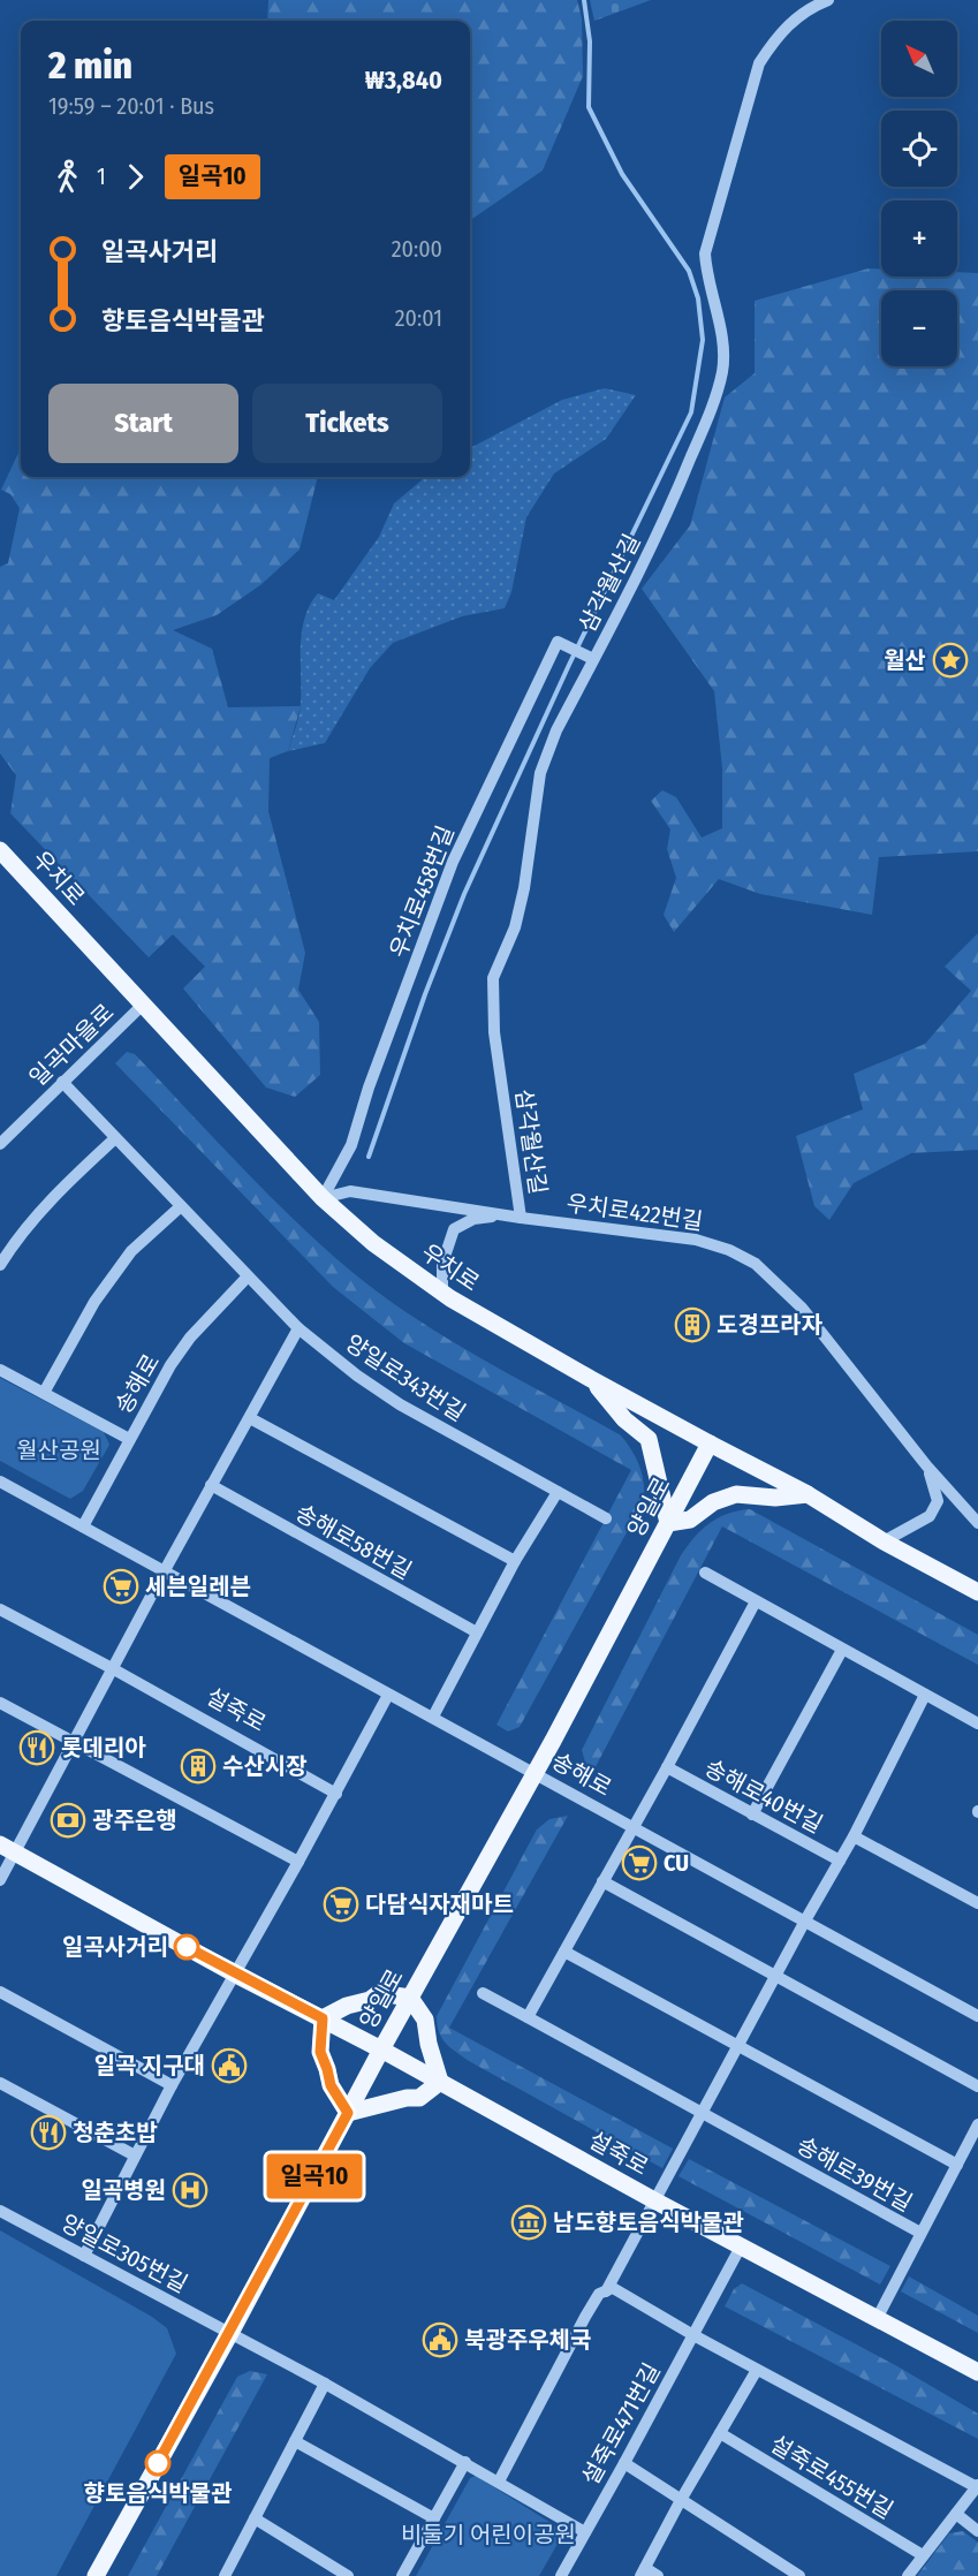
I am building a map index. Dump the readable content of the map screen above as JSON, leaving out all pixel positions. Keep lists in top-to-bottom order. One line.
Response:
{"streets":{"main road":["우치로","양일로","설죽로"],"street":["삼각월산길","우치로458번길","일곡마을로","우치로422번길","양일로343번길","송해로","송해로58번길","송해로40번길","송해로39번길","양일로305번길","설죽로471번길","설죽로455번길"]},"crossings":[["삼각월산길","우치로458번길"],["삼각월산길","우치로422번길"],["우치로","우치로458번길"],["우치로","일곡마을로"],["우치로","우치로422번길"],["우치로","양일로"],["우치로458번길","우치로422번길"],["일곡마을로","양일로343번길"],["양일로343번길","송해로"],["송해로","양일로"],["송해로","송해로40번길"],["양일로","설죽로"],["양일로","양일로305번길"],["설죽로","설죽로471번길"]],"parks":["월산공원","비둘기 어린이공원"],"places":{"place":["월산"],"building":["도경프라자","수산시장"],"supermarket":["세븐일레븐","CU","다담식자재마트"],"restaurant":["롯데리아","청춘초밥"],"bank":["광주은행"],"other":["일곡사거리","향토음식박물관"],"public building":["일곡 지구대","북광주우체국"],"hospital":["일곡병원"],"museum":["남도향토음식박물관"]},"lines":["bus line 일곡10"],"north":"top left","page":{"on_map":"일곡10","map_buttons":["+","−"],"heading":["2 min","19:59 – 20:01 · Bus","₩3,840"],"legs":["1","일곡10"],"list":[{"name":"일곡사거리","value":"20:00"},{"name":"향토음식박물관","value":"20:01"}],"buttons":["Start","Tickets"]}}
